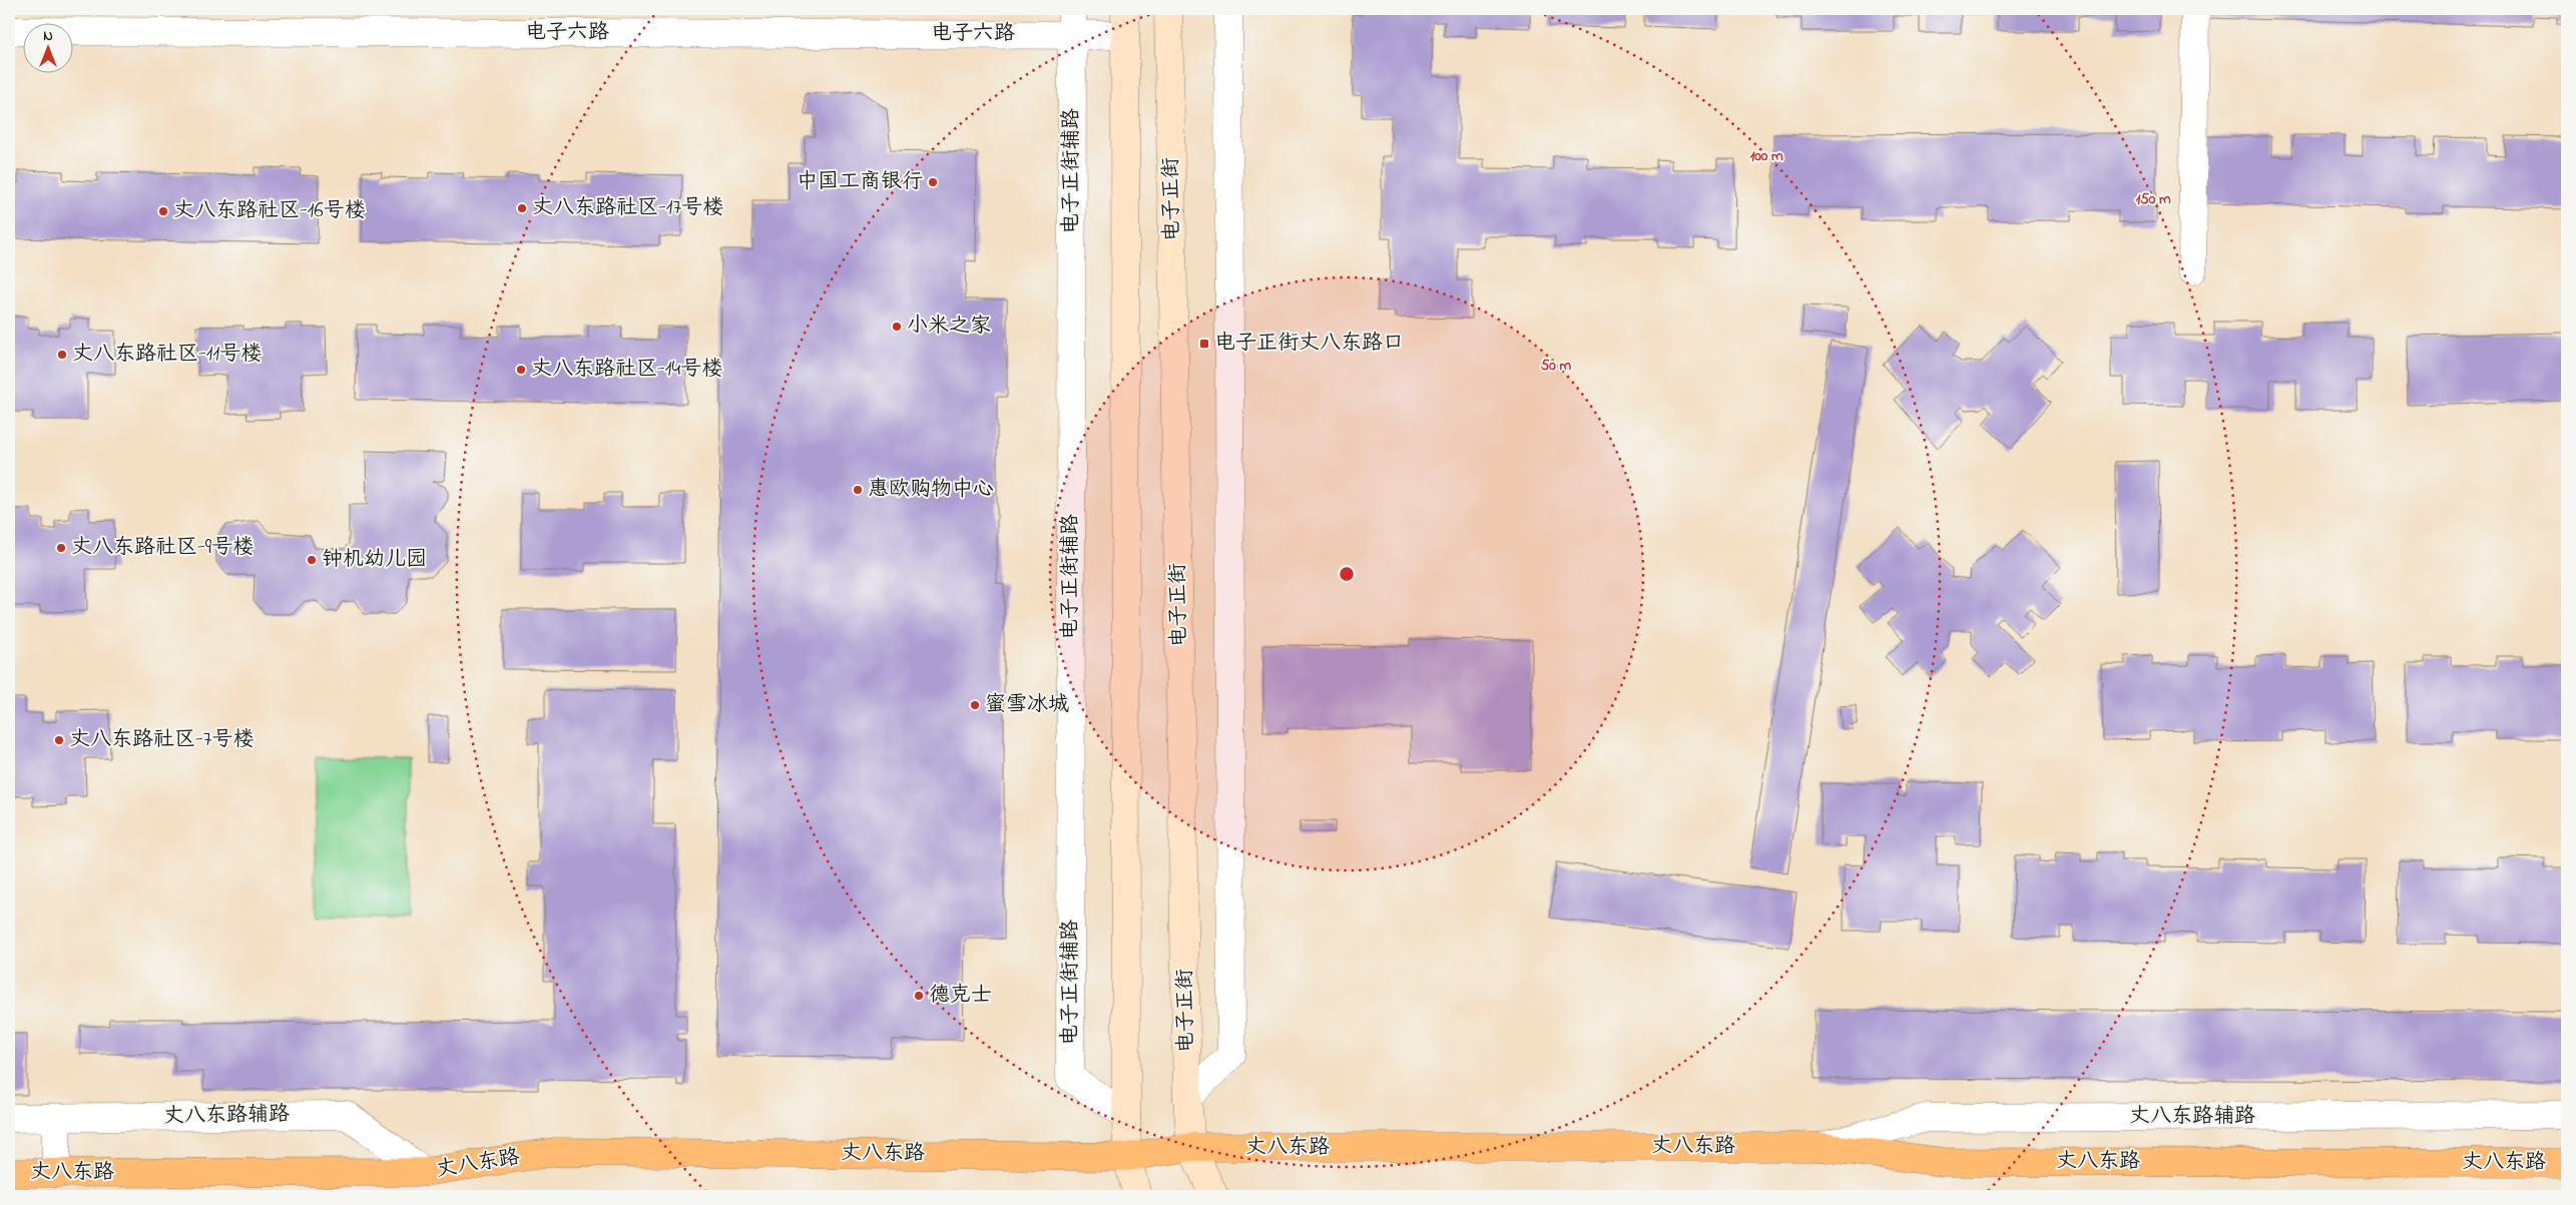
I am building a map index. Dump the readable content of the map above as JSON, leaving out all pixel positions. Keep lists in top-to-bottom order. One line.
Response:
{"streets":{"main road":["电子正街","丈八东路"],"street":["电子六路","电子正街辅路","丈八东路辅路"]},"crossings":[["电子六路","电子正街辅路"],["电子正街","丈八东路"],["丈八东路辅路","丈八东路"]],"places":{"other":["中国工商银行","丈八东路社区-17号楼","丈八东路社区-16号楼","小米之家","丈八东路社区-11号楼","丈八东路社区-14号楼","惠欧购物中心","丈八东路社区-9号楼","钟机幼儿园","蜜雪冰城","丈八东路社区-7号楼","德克士"],"transit":["电子正街丈八东路口"]},"north":"top","rings":["100 m","150 m","50 m"]}
